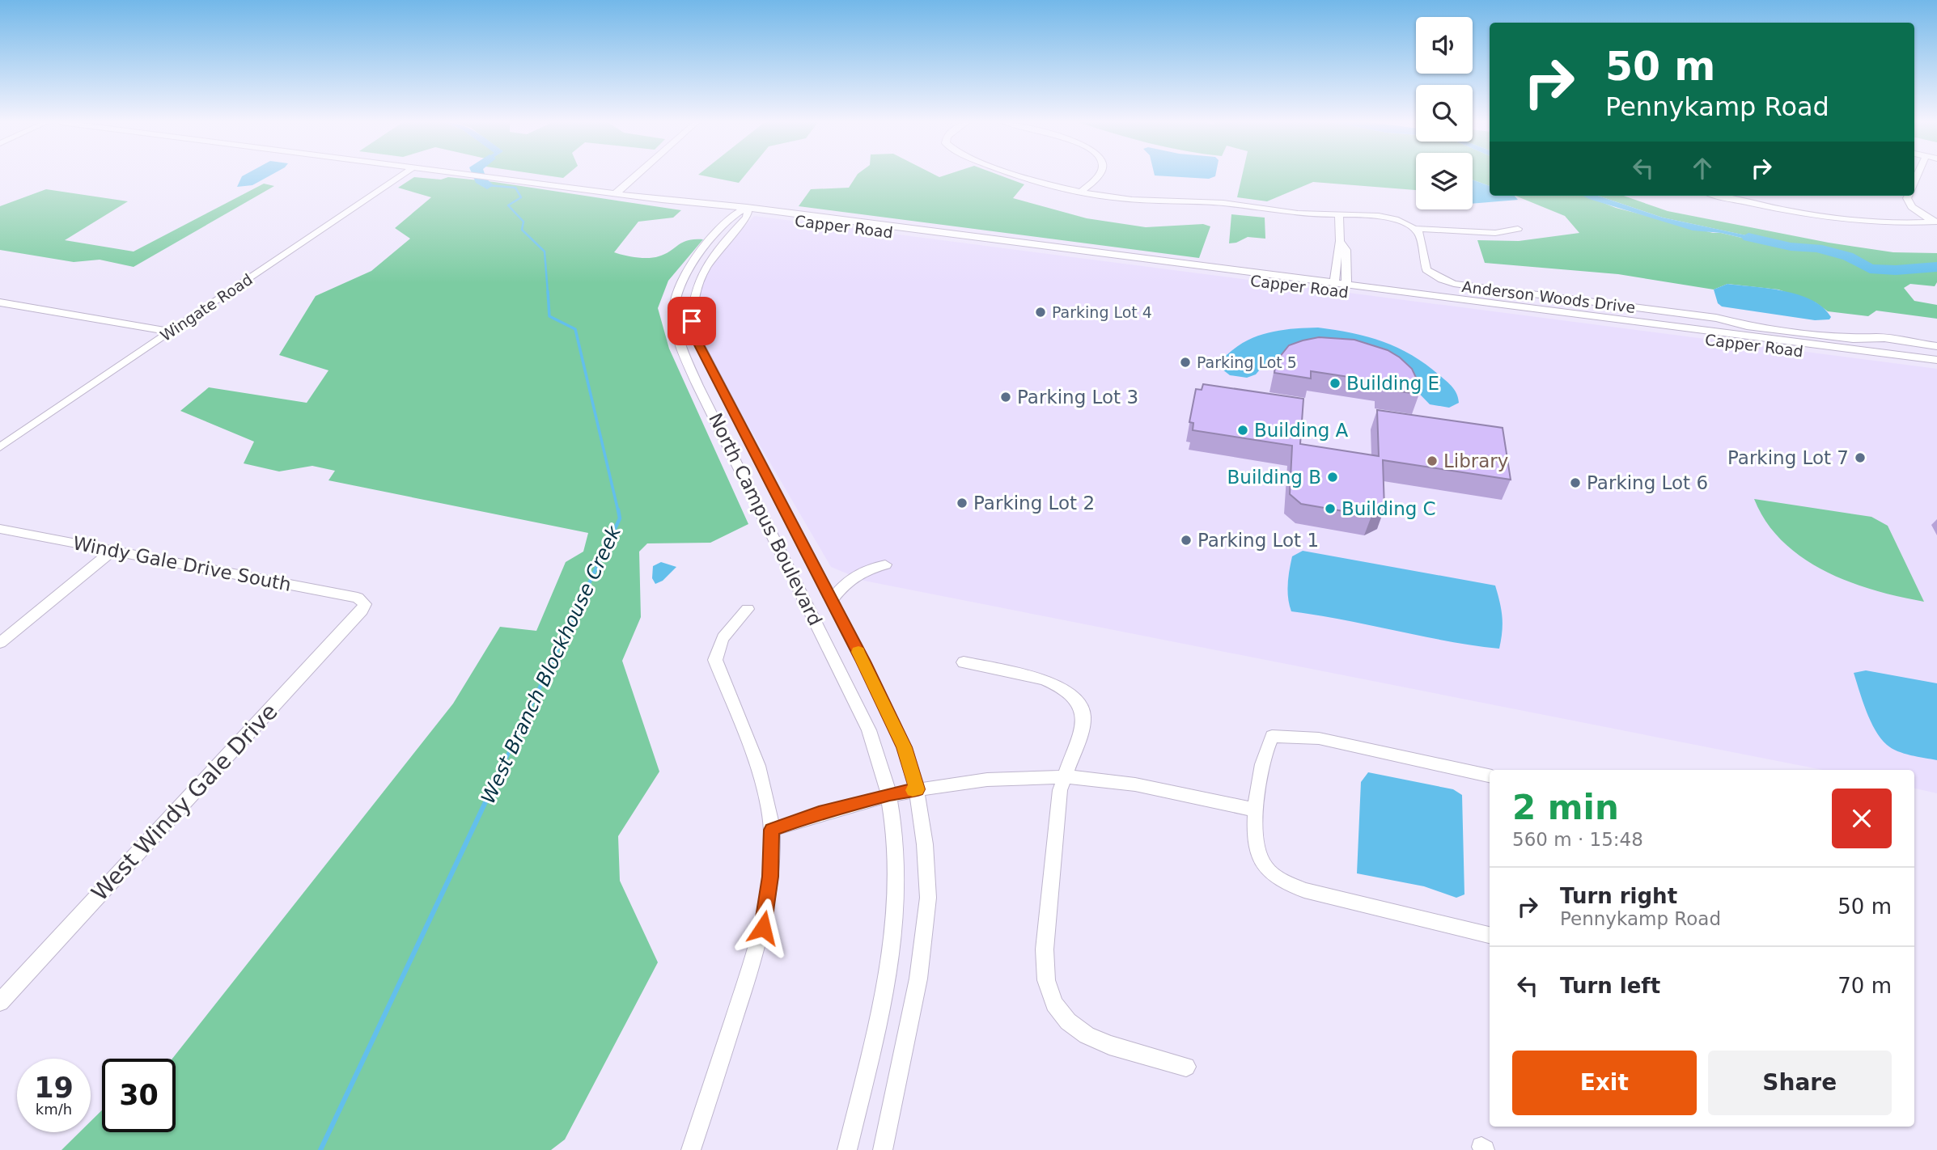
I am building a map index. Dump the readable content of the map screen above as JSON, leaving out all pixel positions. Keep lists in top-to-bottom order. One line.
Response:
{"streets":{"street":["Capper Road","Anderson Woods Drive","Wingate Road","North Campus Boulevard","Windy Gale Drive South","West Windy Gale Drive"]},"crossings":[["Capper Road","North Campus Boulevard"],["Windy Gale Drive South","West Windy Gale Drive"]],"water":["West Branch Blockhouse Creek"],"places":["Parking Lot 4","Parking Lot 5","Building E","Parking Lot 3","Building A","Parking Lot 7","Library","Building B","Parking Lot 6","Parking Lot 2","Building C","Parking Lot 1"],"page":{"turn":["50 m","Pennykamp Road"],"heading":["2 min","560 m · 15:48"],"list":[{"name":"Turn right","note":"Pennykamp Road","value":"50 m"},{"name":"Turn left","value":"70 m"}],"buttons":["Exit","Share"],"speed":"19 km/h","limit":"30"}}
